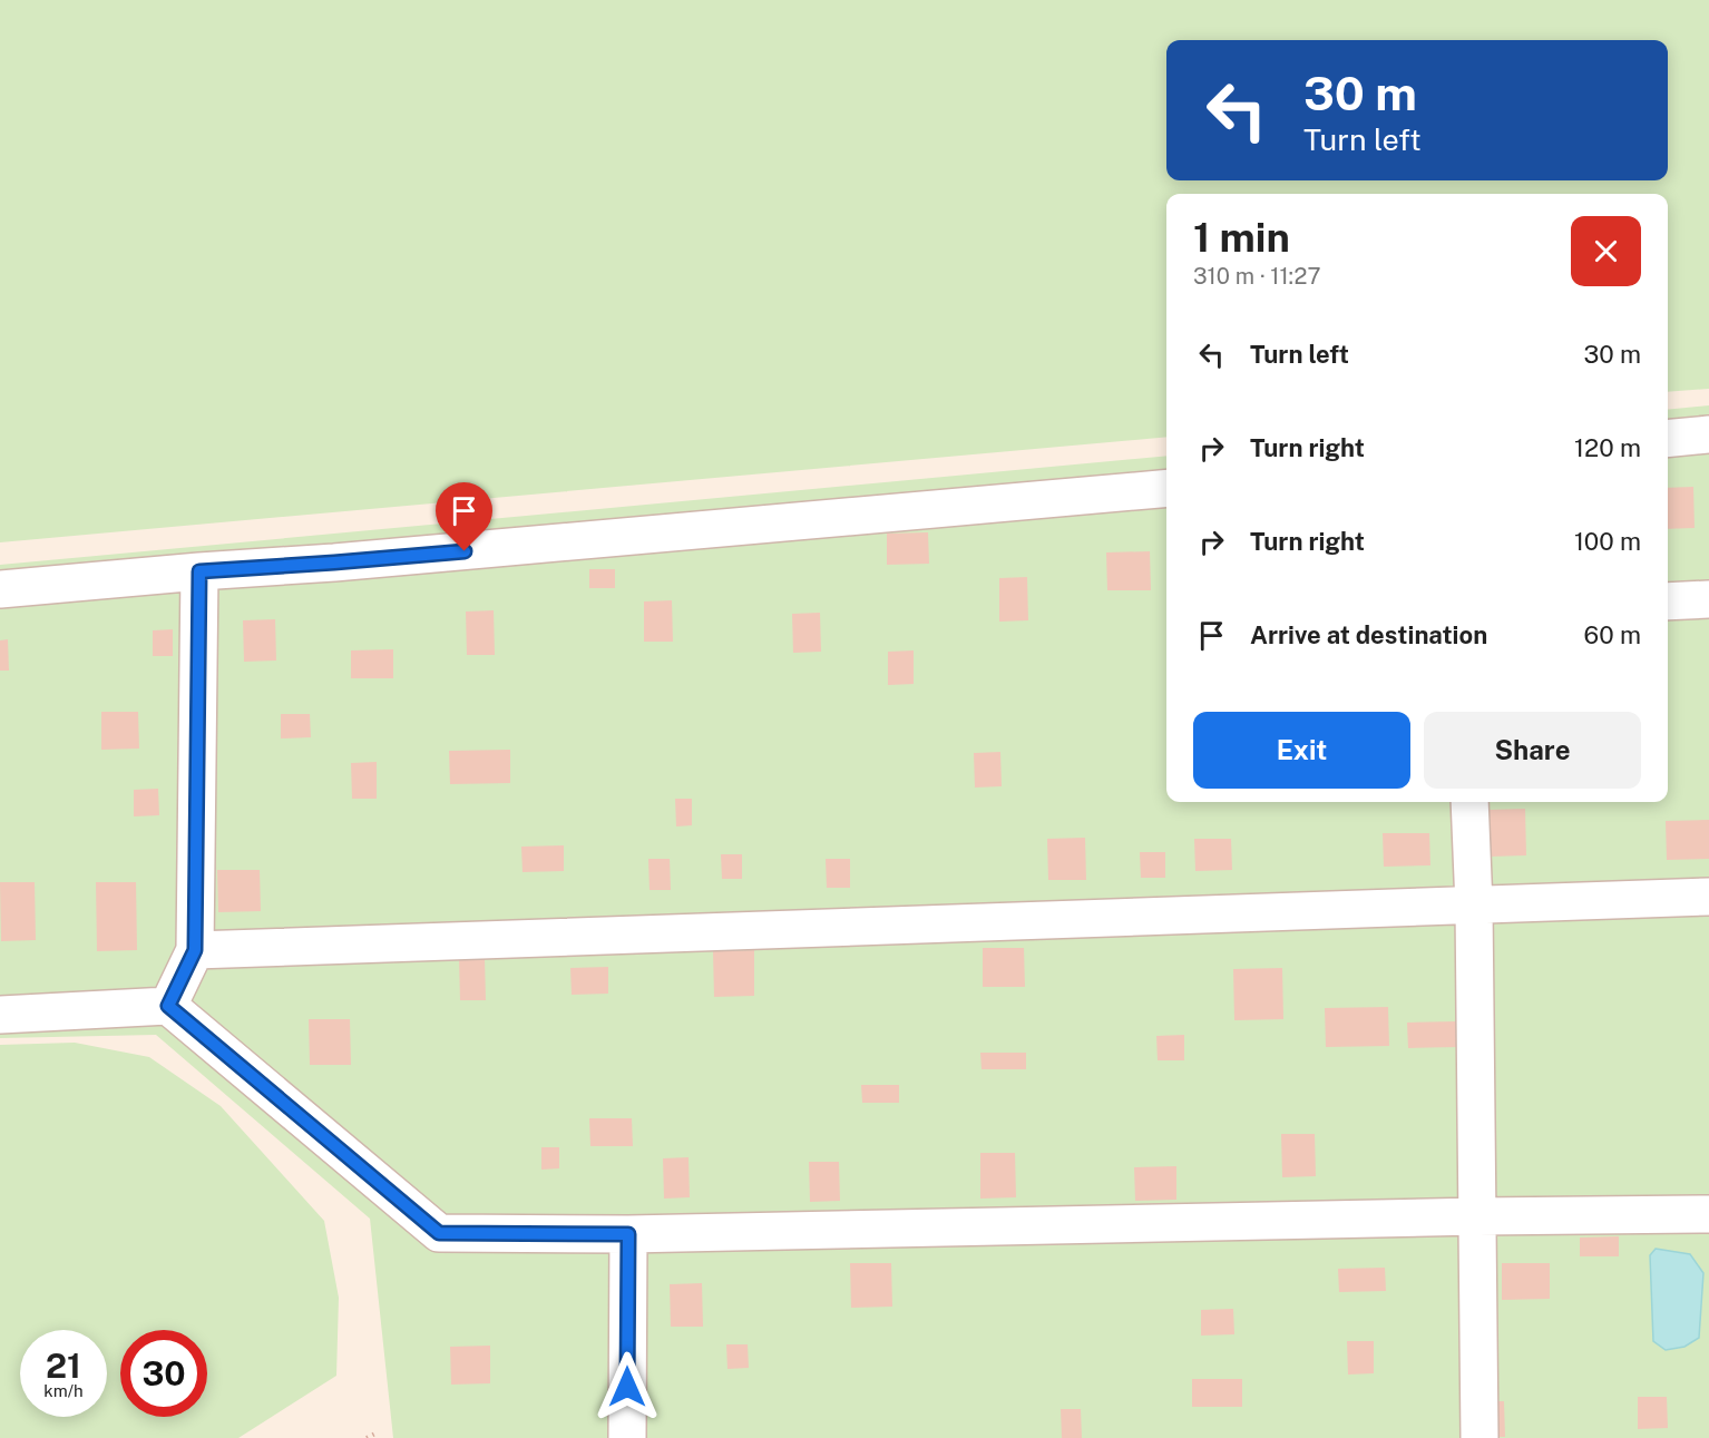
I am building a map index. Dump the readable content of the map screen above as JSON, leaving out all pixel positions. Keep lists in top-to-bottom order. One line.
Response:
{"page":{"turn":["30 m","Turn left"],"heading":["1 min","310 m · 11:27"],"list":[{"name":"Turn left","value":"30 m"},{"name":"Turn right","value":"120 m"},{"name":"Turn right","value":"100 m"},{"name":"Arrive at destination","value":"60 m"}],"buttons":["Exit","Share"],"speed":"21 km/h","limit":"30"}}
